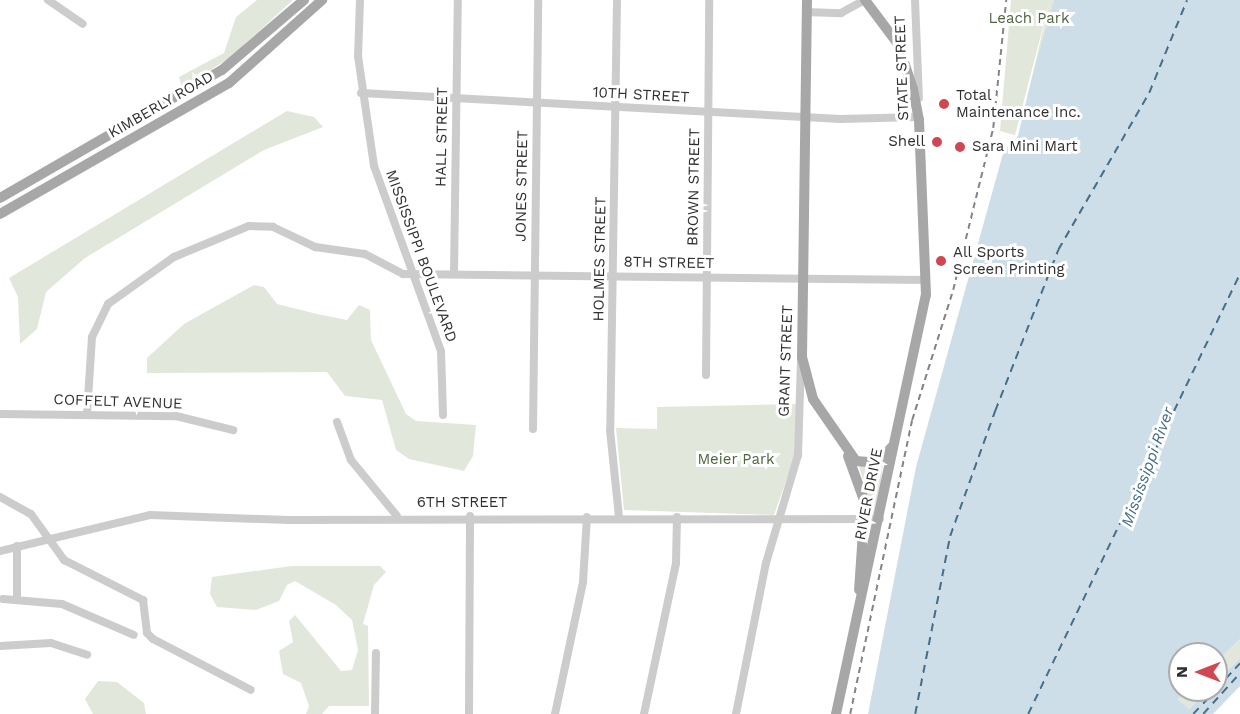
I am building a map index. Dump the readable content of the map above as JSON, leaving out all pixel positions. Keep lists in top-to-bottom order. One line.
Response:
{"streets":{"main road":["STATE STREET","KIMBERLY ROAD","GRANT STREET","RIVER DRIVE"],"street":["10TH STREET","HALL STREET","JONES STREET","BROWN STREET","MISSISSIPPI BOULEVARD","HOLMES STREET","8TH STREET","COFFELT AVENUE","6TH STREET"]},"crossings":[["STATE STREET","10TH STREET"],["STATE STREET","8TH STREET"],["STATE STREET","RIVER DRIVE"],["10TH STREET","HALL STREET"],["10TH STREET","JONES STREET"],["10TH STREET","BROWN STREET"],["10TH STREET","MISSISSIPPI BOULEVARD"],["10TH STREET","HOLMES STREET"],["10TH STREET","GRANT STREET"],["HALL STREET","8TH STREET"],["JONES STREET","8TH STREET"],["BROWN STREET","8TH STREET"],["MISSISSIPPI BOULEVARD","8TH STREET"],["HOLMES STREET","8TH STREET"],["HOLMES STREET","6TH STREET"],["8TH STREET","GRANT STREET"],["8TH STREET","COFFELT AVENUE"],["8TH STREET","RIVER DRIVE"],["GRANT STREET","6TH STREET"],["RIVER DRIVE","6TH STREET"]],"water":["Mississippi River"],"parks":["Leach Park","Meier Park"],"places":["Total Maintenance Inc.","Shell","Sara Mini Mart","All Sports Screen Printing"],"north":"left"}
